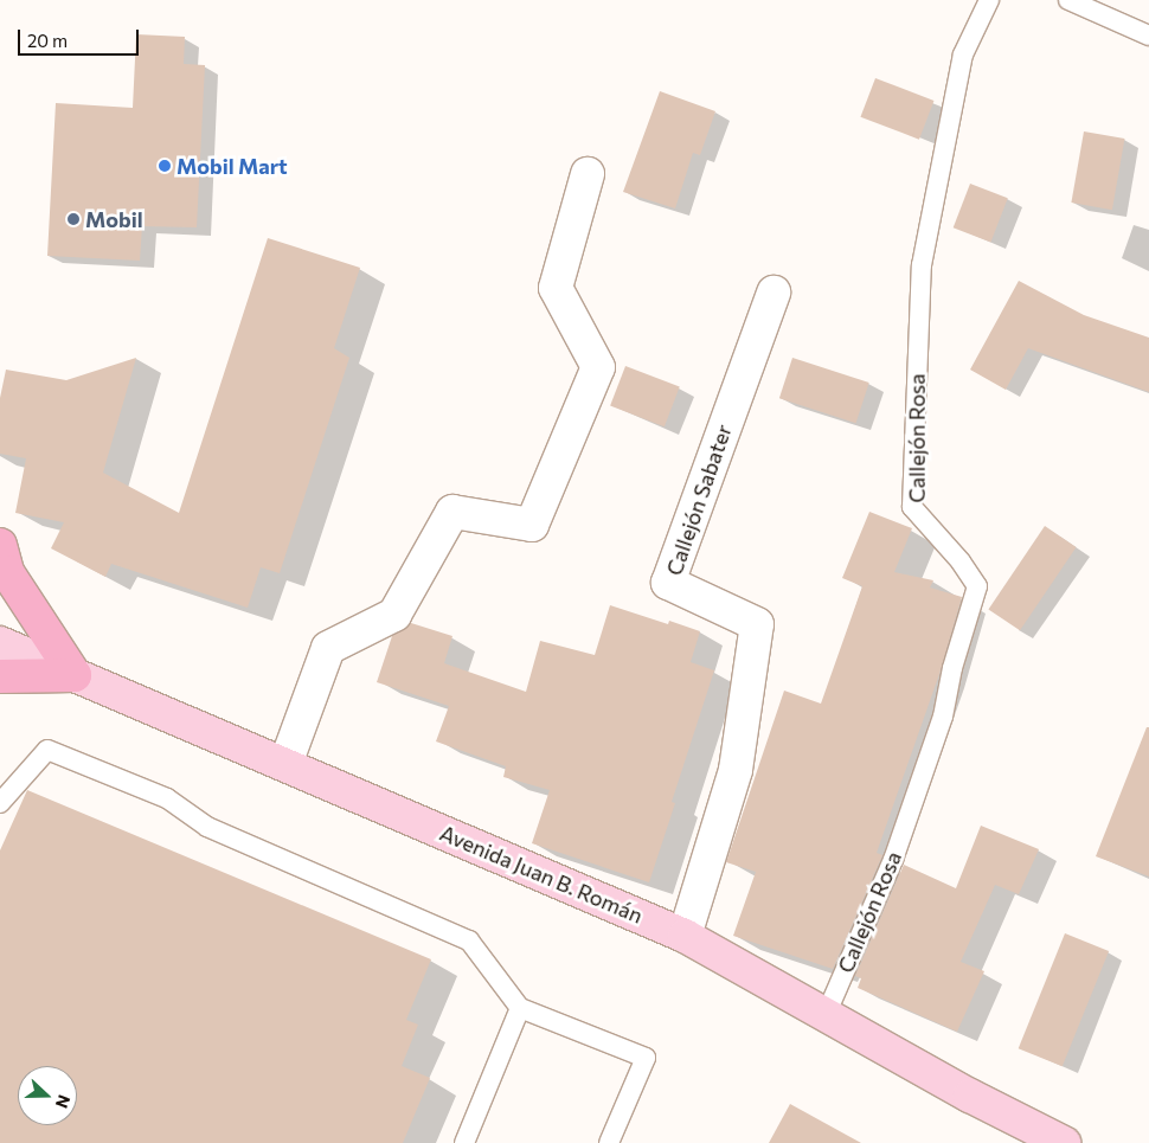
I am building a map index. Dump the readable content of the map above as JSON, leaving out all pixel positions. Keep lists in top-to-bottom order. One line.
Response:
{"streets":{"main road":["Avenida Juan B. Román"],"street":["Callejón Sabater"],"lane":["Callejón Rosa"]},"crossings":[["Callejón Rosa","Avenida Juan B. Román"],["Callejón Sabater","Avenida Juan B. Román"]],"places":["Mobil Mart","Mobil"],"scale_bar":"20 m","north":"right"}
